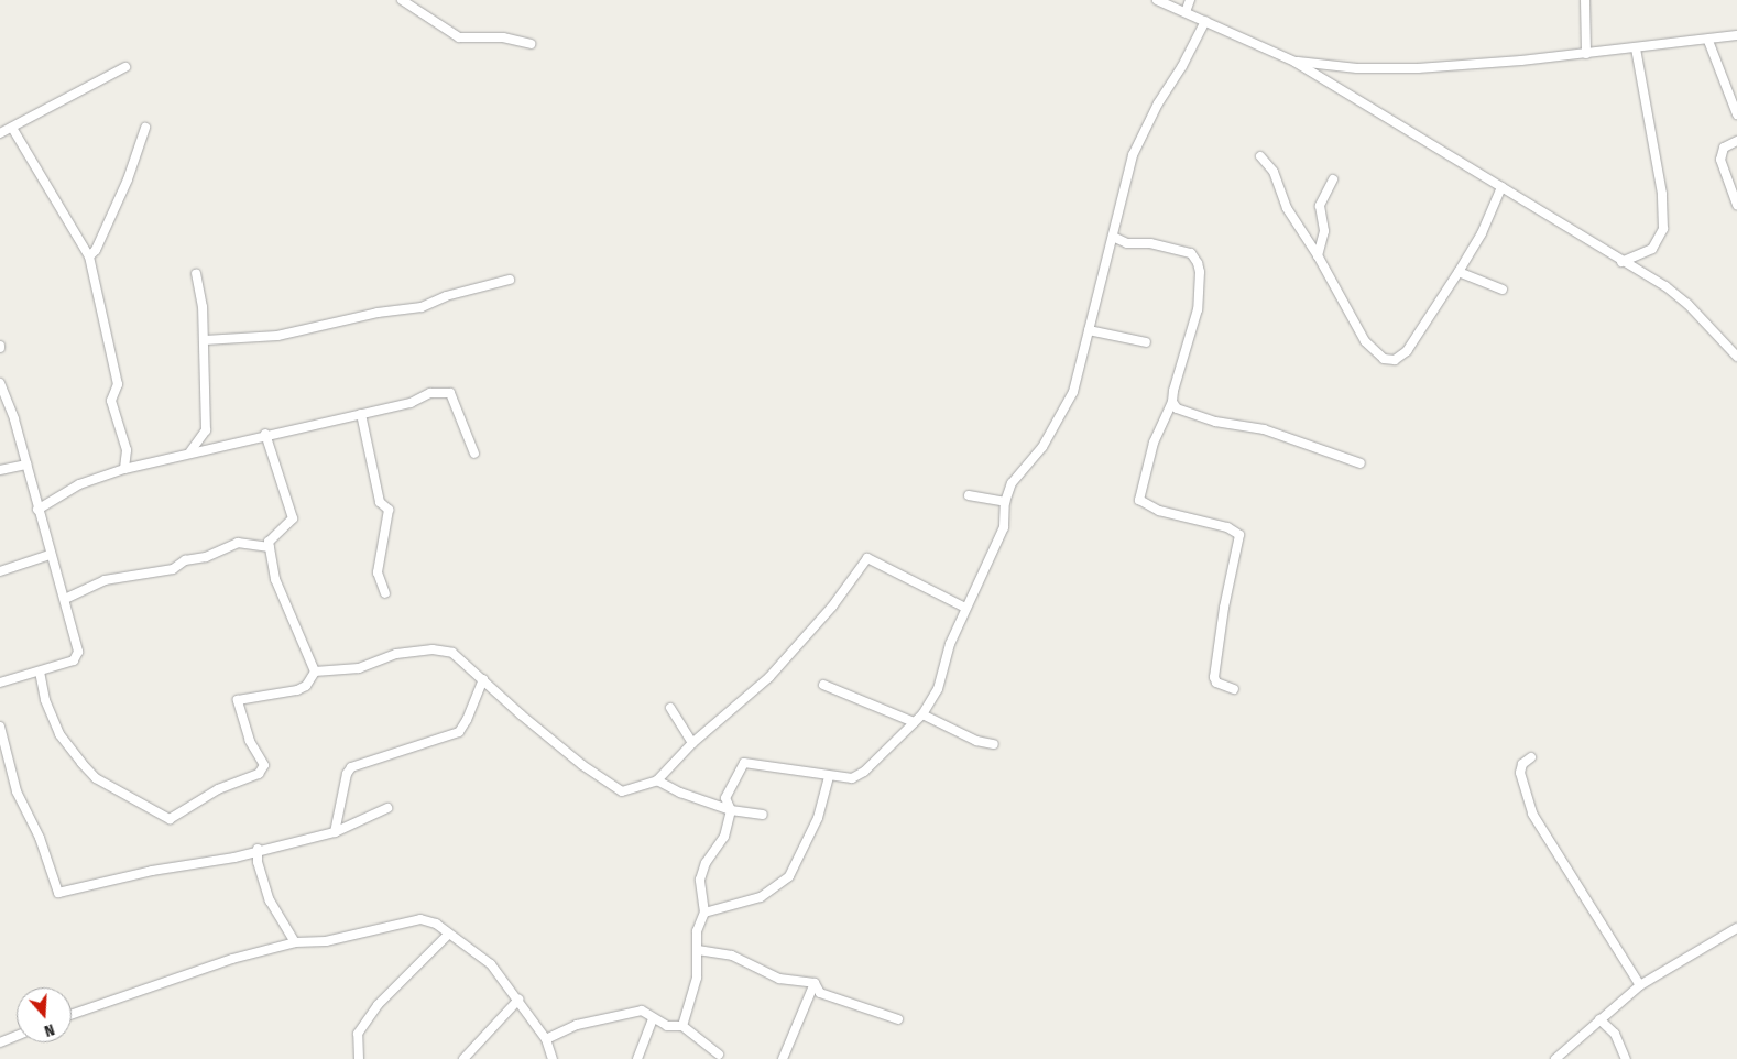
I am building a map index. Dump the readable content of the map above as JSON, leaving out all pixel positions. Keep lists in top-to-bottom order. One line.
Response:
{"north":"bottom"}
